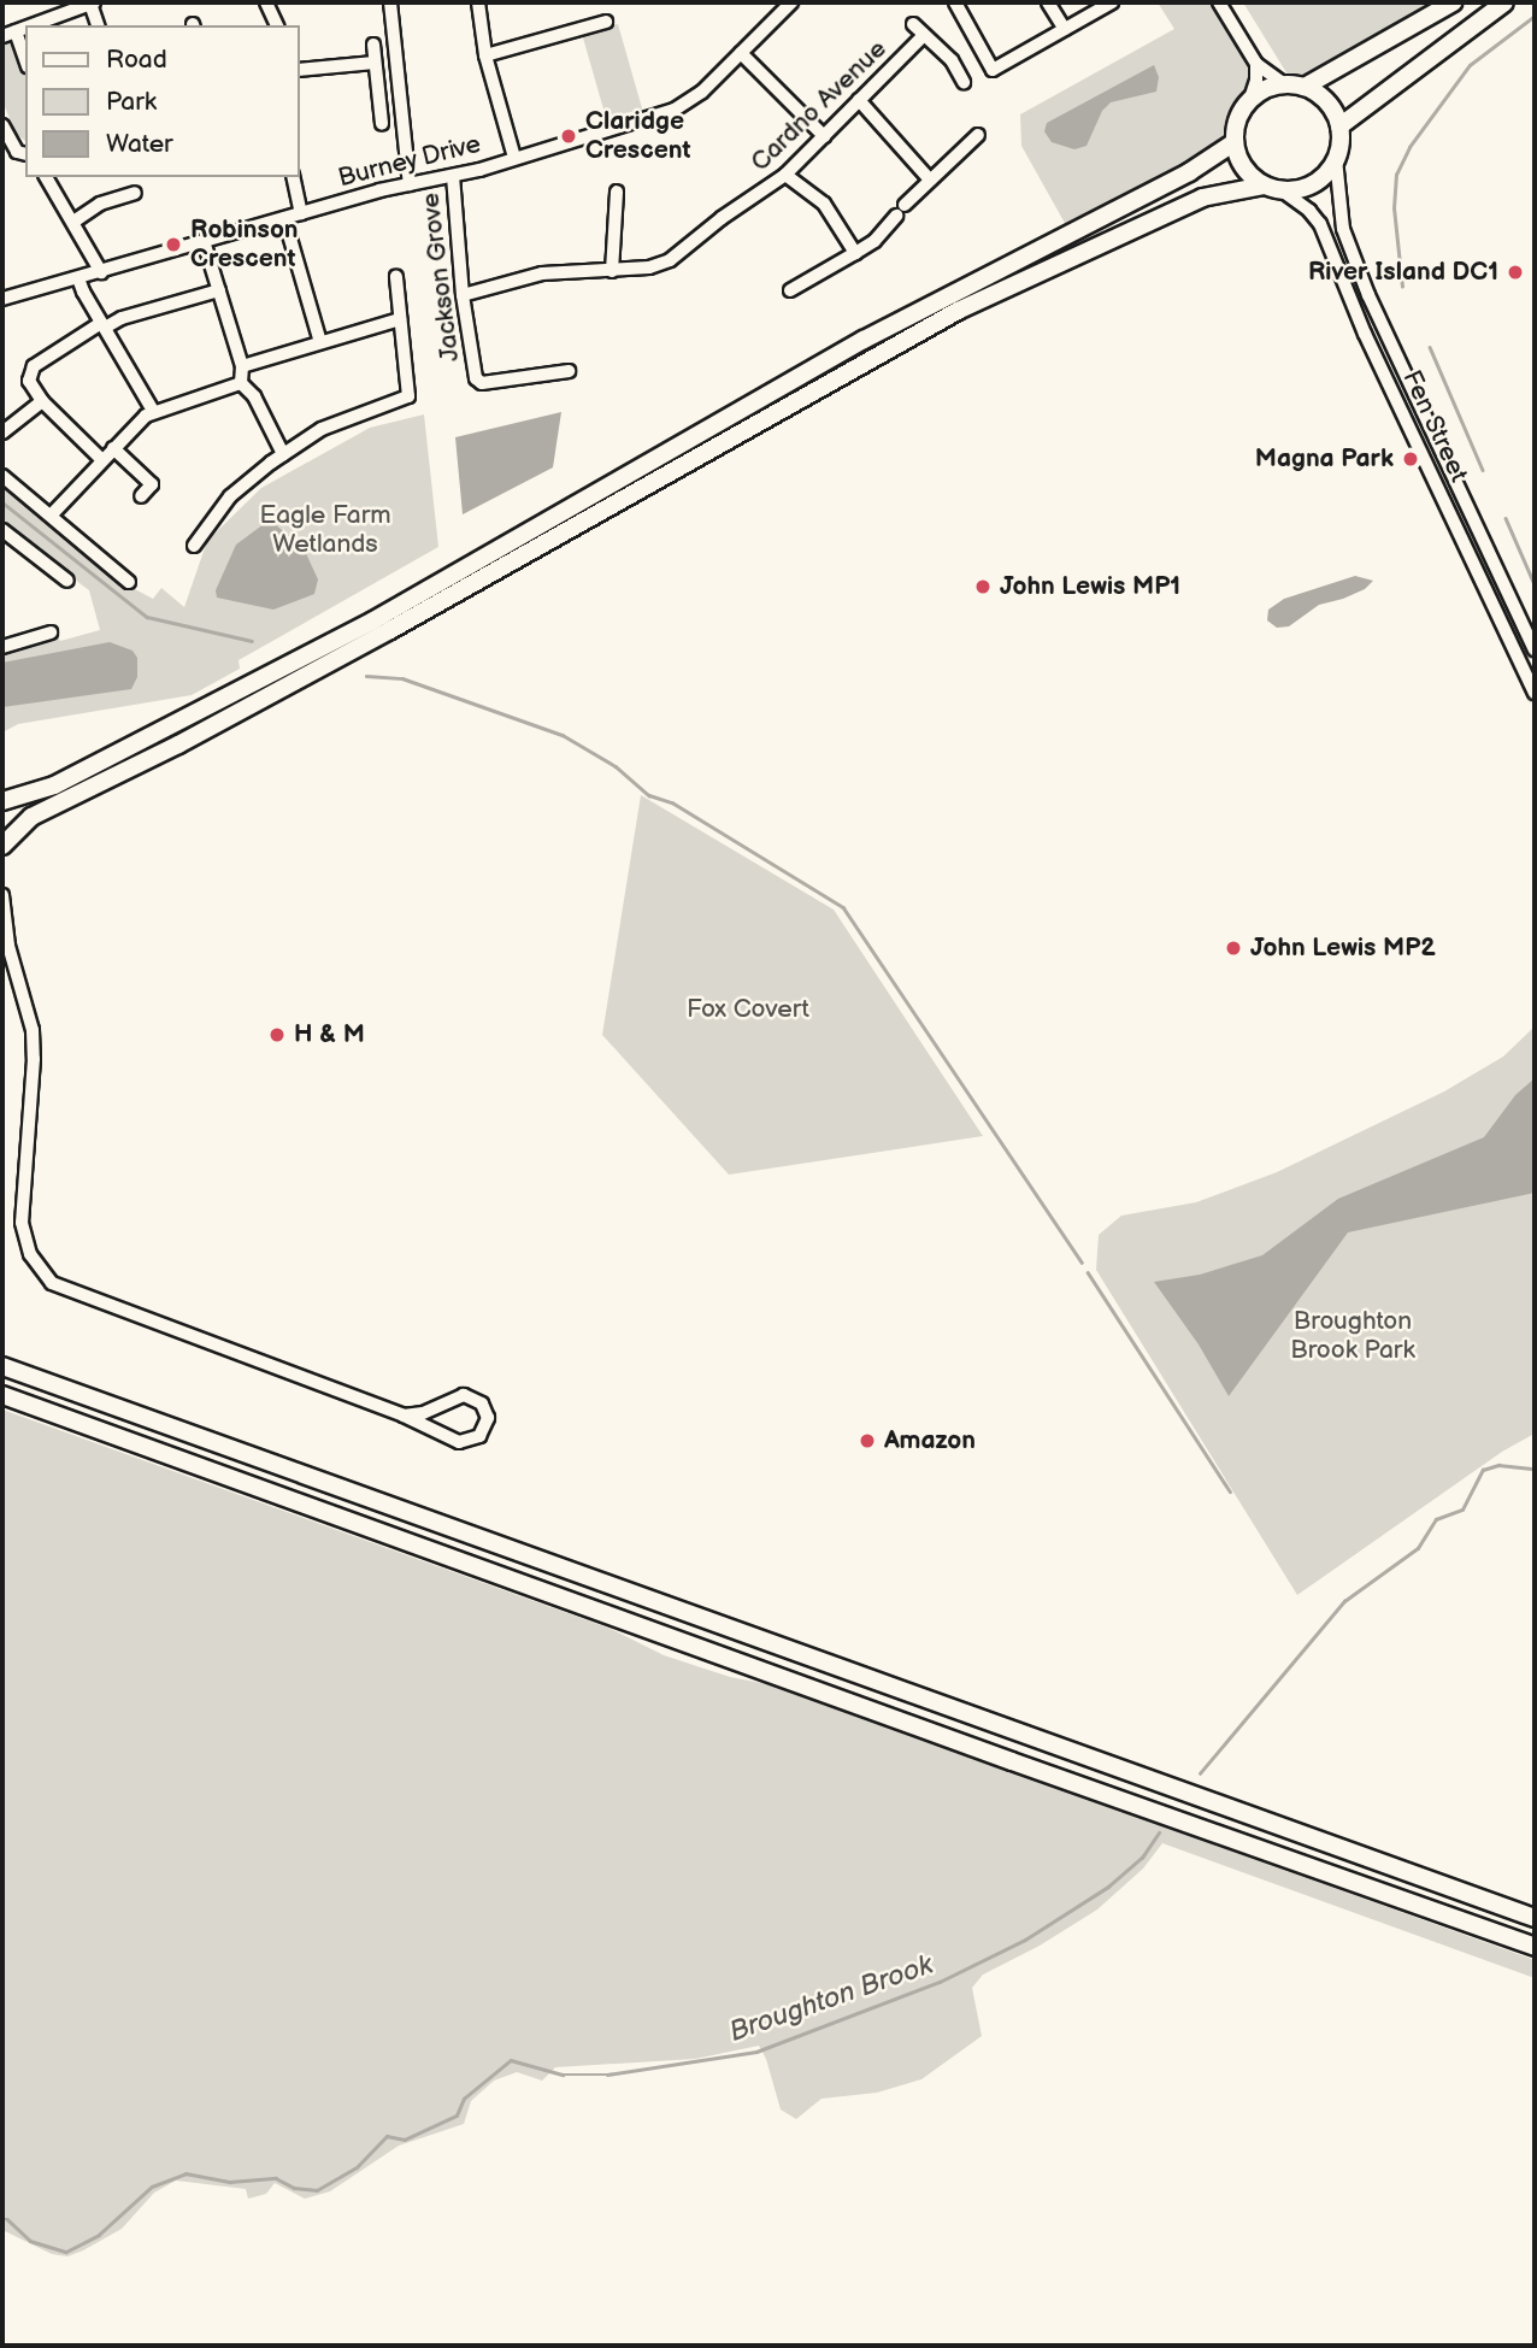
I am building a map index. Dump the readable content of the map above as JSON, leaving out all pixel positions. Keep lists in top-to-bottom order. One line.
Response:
{"streets":{"street":["Cardno Avenue","Burney Drive","Jackson Grove","Fen Street"]},"crossings":[["Cardno Avenue","Jackson Grove"],["Burney Drive","Jackson Grove"]],"water":["Broughton Brook"],"parks":["Eagle Farm Wetlands","Fox Covert","Broughton Brook Park"],"places":["Claridge Crescent","Robinson Crescent","River Island DC1","Magna Park","John Lewis MP1","John Lewis MP2","H & M","Amazon"],"legend":["Road","Park","Water"]}
